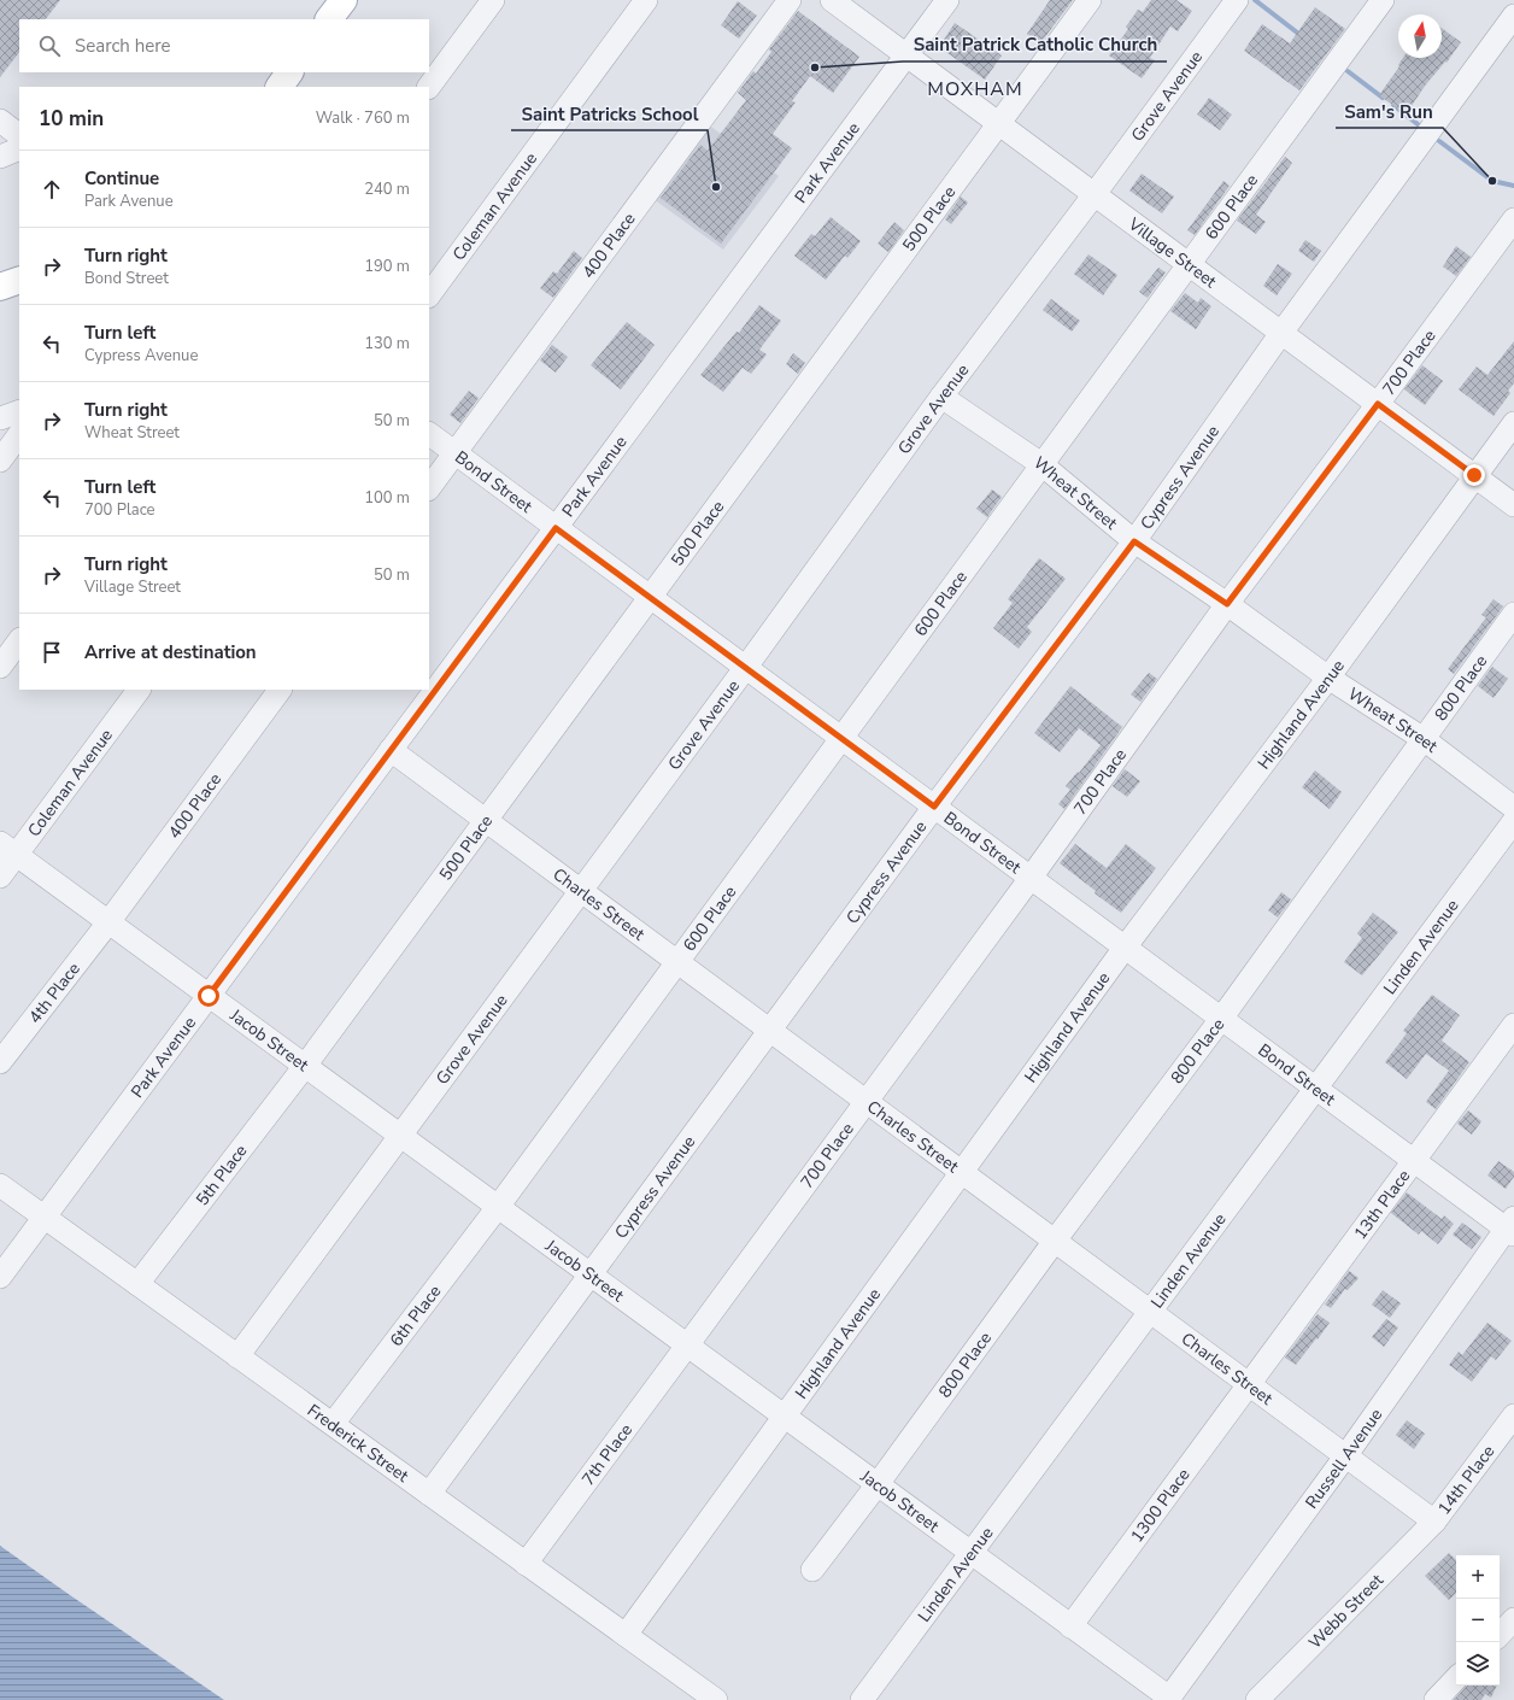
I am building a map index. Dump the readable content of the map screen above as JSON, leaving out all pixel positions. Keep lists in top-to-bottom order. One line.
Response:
{"streets":{"street":["Grove Avenue","Park Avenue","Coleman Avenue","600 Place","500 Place","400 Place","Village Street","700 Place","Cypress Avenue","Bond Street","Wheat Street","800 Place","Highland Avenue","Charles Street","Linden Avenue","4th Place","Jacob Street","5th Place","13th Place","6th Place","Frederick Street","7th Place","Russell Avenue","14th Place","1300 Place","Webb Street"]},"crossings":[["Grove Avenue","Village Street"],["Grove Avenue","Bond Street"],["Grove Avenue","Wheat Street"],["Grove Avenue","Charles Street"],["Grove Avenue","Jacob Street"],["Grove Avenue","Frederick Street"],["Park Avenue","Village Street"],["Park Avenue","Bond Street"],["Park Avenue","Charles Street"],["Park Avenue","Jacob Street"],["Park Avenue","Frederick Street"],["Coleman Avenue","Jacob Street"],["600 Place","Village Street"],["600 Place","Bond Street"],["600 Place","Wheat Street"],["600 Place","Charles Street"],["600 Place","Jacob Street"],["600 Place","6th Place"],["500 Place","Village Street"],["500 Place","Bond Street"],["500 Place","Charles Street"],["500 Place","Jacob Street"],["500 Place","5th Place"],["400 Place","Bond Street"],["400 Place","4th Place"],["400 Place","Jacob Street"],["Village Street","700 Place"],["Village Street","Cypress Avenue"],["Village Street","Highland Avenue"],["700 Place","Bond Street"],["700 Place","Wheat Street"],["700 Place","Charles Street"],["700 Place","Jacob Street"],["700 Place","7th Place"],["Cypress Avenue","Bond Street"],["Cypress Avenue","Wheat Street"],["Cypress Avenue","Charles Street"],["Cypress Avenue","Jacob Street"],["Cypress Avenue","Frederick Street"],["Bond Street","800 Place"],["Bond Street","Highland Avenue"],["Bond Street","Linden Avenue"],["Bond Street","13th Place"],["Bond Street","Russell Avenue"],["Wheat Street","800 Place"],["Wheat Street","Highland Avenue"],["800 Place","Charles Street"],["800 Place","Jacob Street"],["Highland Avenue","Charles Street"],["Highland Avenue","Jacob Street"],["Highland Avenue","Frederick Street"],["Charles Street","Linden Avenue"],["Charles Street","13th Place"],["Charles Street","Russell Avenue"],["Charles Street","14th Place"],["Charles Street","1300 Place"],["Charles Street","Webb Street"],["Linden Avenue","Jacob Street"],["4th Place","Jacob Street"],["Jacob Street","5th Place"],["Jacob Street","6th Place"],["Jacob Street","7th Place"],["Jacob Street","Russell Avenue"],["Jacob Street","1300 Place"],["5th Place","Frederick Street"],["13th Place","1300 Place"],["6th Place","Frederick Street"],["Frederick Street","7th Place"],["14th Place","Webb Street"]],"districts":["MOXHAM"],"places":["Saint Patrick Catholic Church","Sam's Run","Saint Patricks School"],"north":"top","page":{"search":"Search here","heading":["10 min","Walk · 760 m"],"list":[["Continue","Park Avenue","240 m"],["Turn right","Bond Street","190 m"],["Turn left","Cypress Avenue","130 m"],["Turn right","Wheat Street","50 m"],["Turn left","700 Place","100 m"],["Turn right","Village Street","50 m"],"Arrive at destination"],"map_buttons":["+","−"]}}
